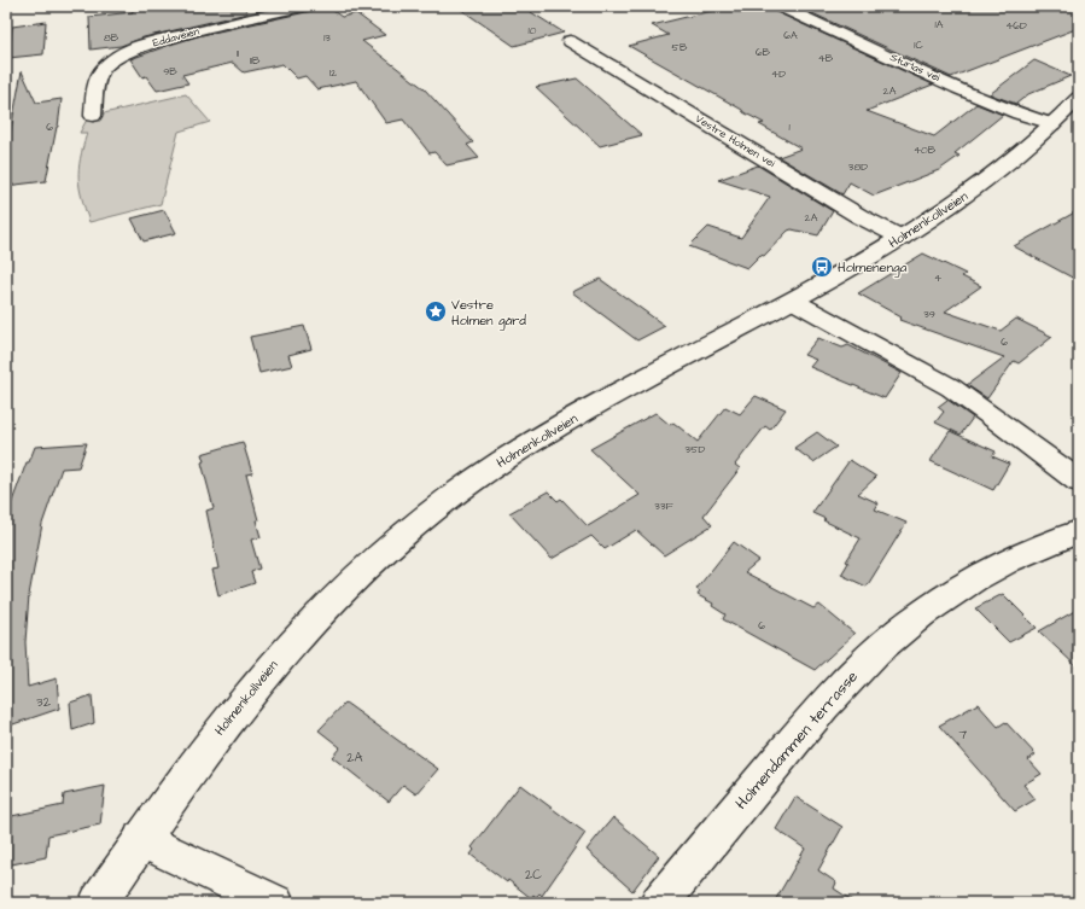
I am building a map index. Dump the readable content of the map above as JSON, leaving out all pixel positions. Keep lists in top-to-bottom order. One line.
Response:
{"streets":{"street":["Eddaveien","Sturlas vei","Vestre Holmen vei","Holmenkollveien","Holmendammen terrasse"]},"crossings":[["Sturlas vei","Holmenkollveien"],["Vestre Holmen vei","Holmenkollveien"]],"places":{"bus stop":["Holmenenga"],"place":["Vestre Holmen gård"]},"house_numbers":["1A","46D","10","6A","8B","13","1C","5B","6B","11","4B","11B","9B","12","4D","2A","6","1","40B","38D","2A","4","39","6","35D","33F","6","32","7","2A","2C"]}
